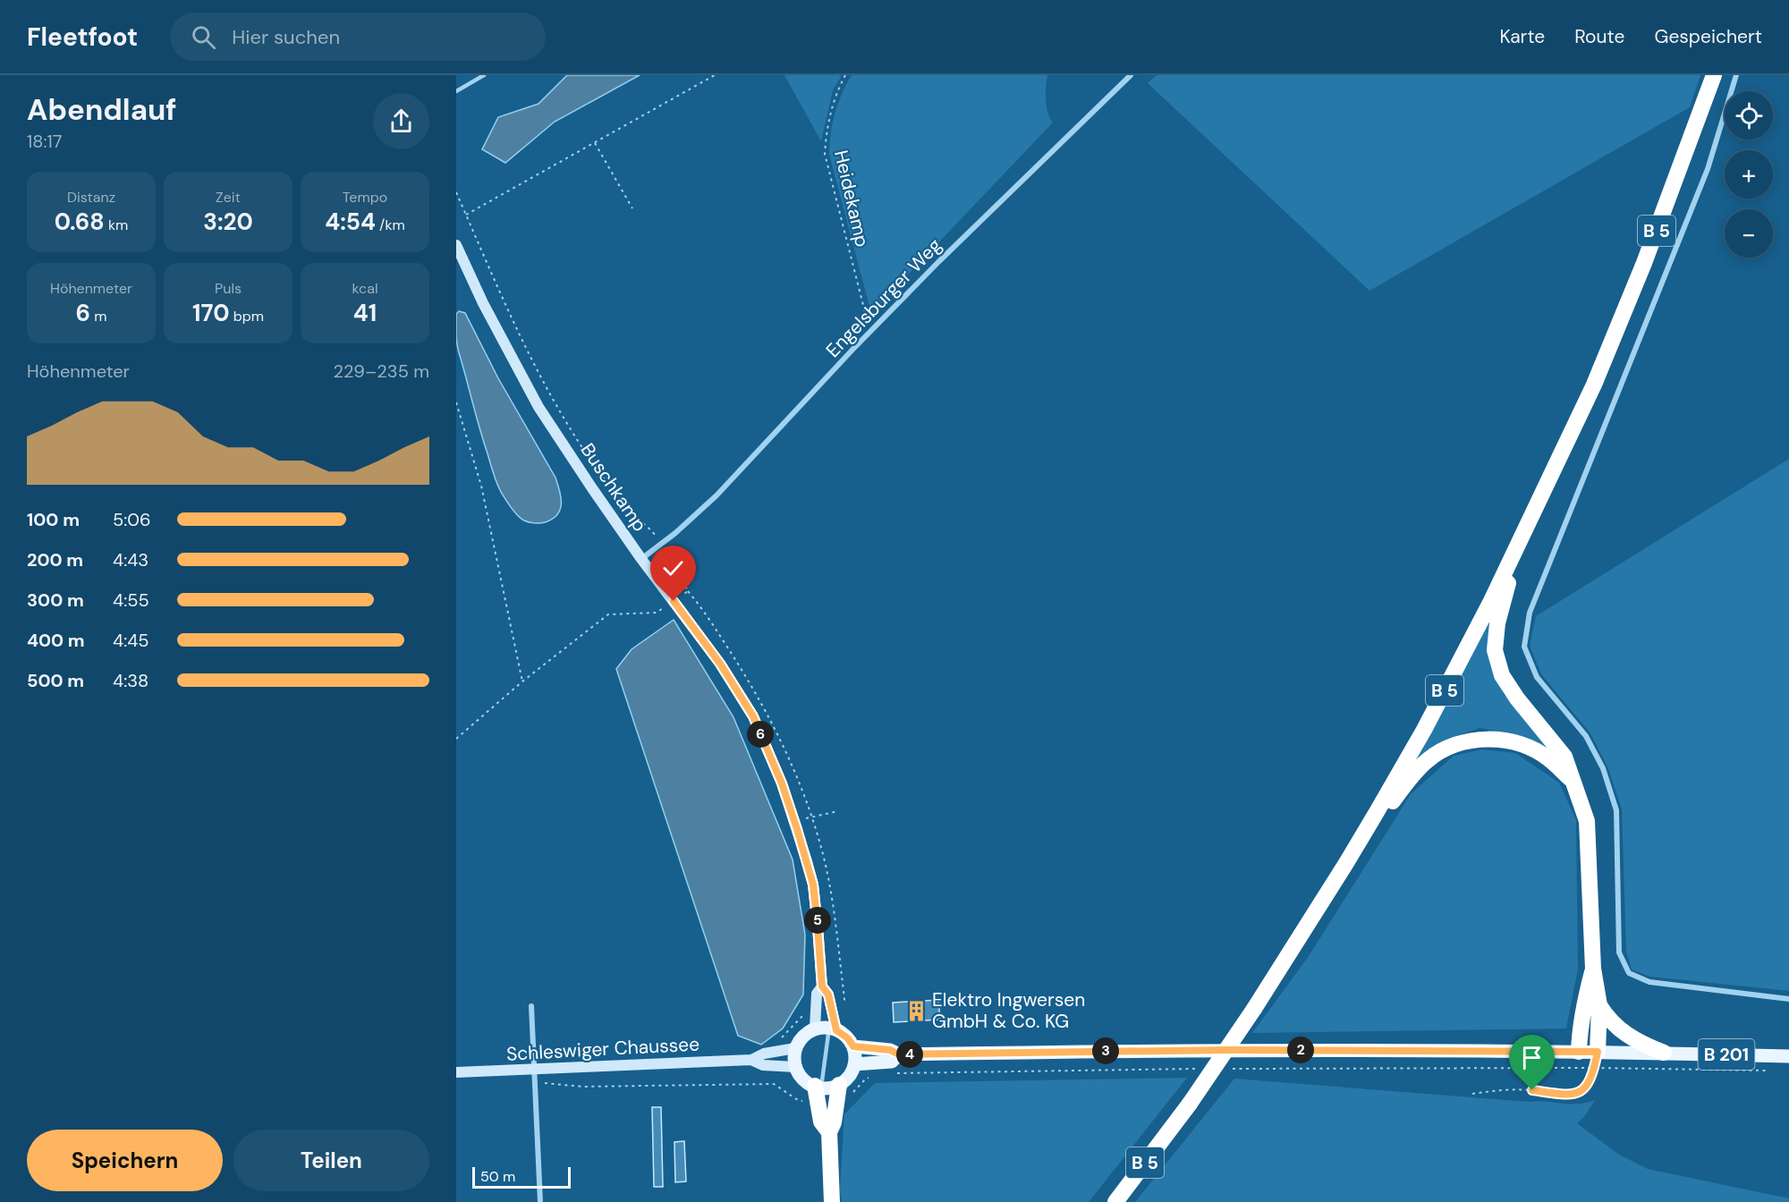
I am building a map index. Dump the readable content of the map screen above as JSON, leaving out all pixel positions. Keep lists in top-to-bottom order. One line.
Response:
{"streets":{"highway":["B 5"],"main road":["B 201"],"street":["Engelsburger Weg","Buschkamp","Schleswiger Chaussee"],"path":["Heidekamp"]},"crossings":[["Heidekamp","Engelsburger Weg"],["Engelsburger Weg","Buschkamp"]],"places":{"building":["Elektro Ingwersen GmbH & Co. KG"]},"scale_bar":"50 m","page":{"header":"Fleetfoot","search":"Hier suchen","nav":["Karte","Route","Gespeichert"],"heading":["Abendlauf","18:17"],"map_buttons":["+","−"],"stats":[["Distanz","0.68 km"],["Zeit","3:20"],["Tempo","4:54 /km"],["Höhenmeter","6 m"],["Puls","170 bpm"],["kcal","41"]],"chart":["Höhenmeter","229–235 m"],"list":[{"name":"100 m","note":"5:06"},{"name":"200 m","note":"4:43"},{"name":"300 m","note":"4:55"},{"name":"400 m","note":"4:45"},{"name":"500 m","note":"4:38"}],"pins":["6","5","2","3","4"],"buttons":["Speichern","Teilen"],"scale":"50 m"}}
